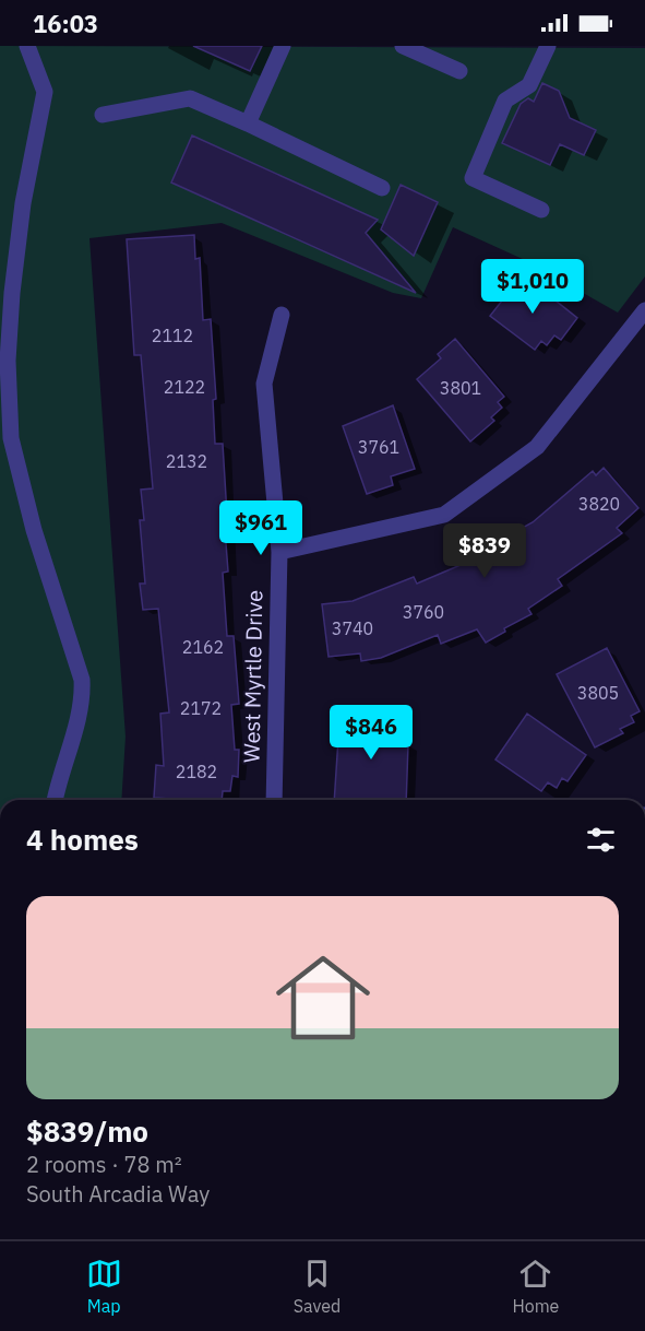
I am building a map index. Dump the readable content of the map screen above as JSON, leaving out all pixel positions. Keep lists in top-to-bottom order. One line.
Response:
{"streets":{"street":["West Myrtle Drive"]},"house_numbers":["2112","2122","3801","3761","2132","3820","3760","3740","2162","3805","2172","2182"],"page":{"status":"16:03","price":["$1,010","$961","$839","$846"],"heading":"4 homes","list":[{"name":"$839/mo","note":"2 rooms · 78 m² · South Arcadia Way"}],"tabs":["Map","Saved","Home"]}}
